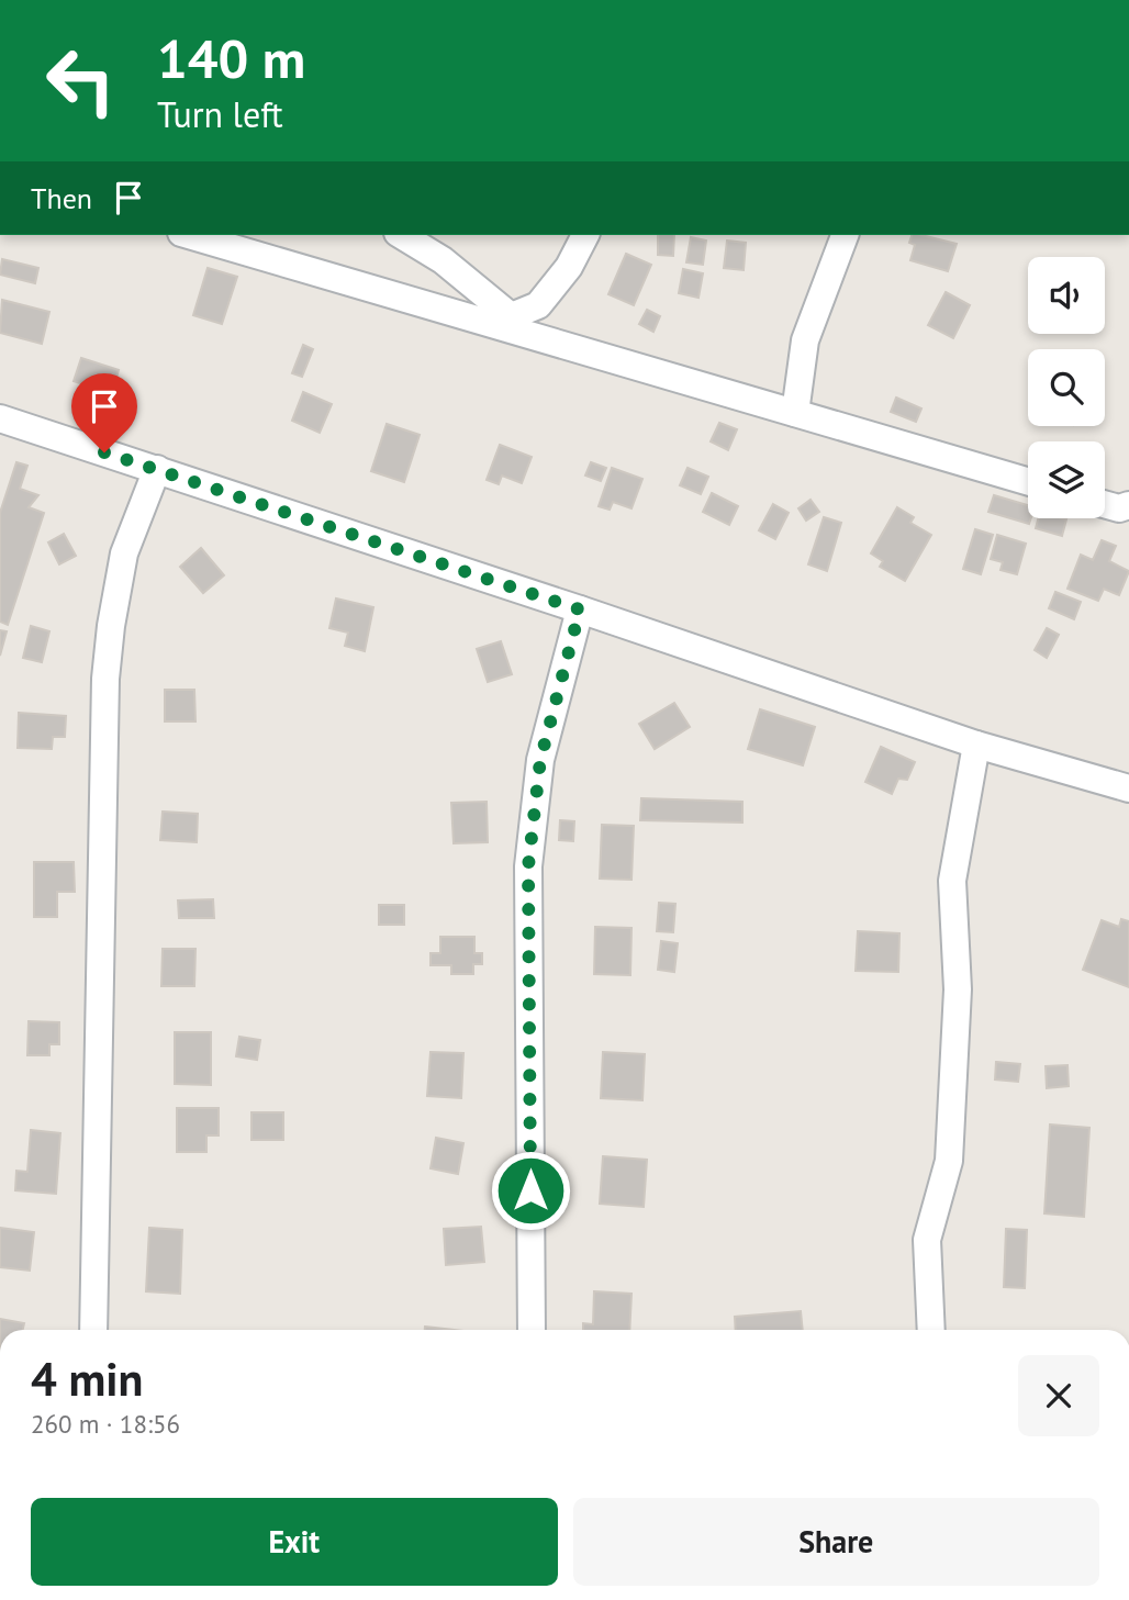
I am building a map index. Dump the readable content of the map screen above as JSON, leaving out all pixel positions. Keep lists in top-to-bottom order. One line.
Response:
{"page":{"turn":["140 m","Turn left"],"then":"Then","heading":["4 min","260 m · 18:56"],"buttons":["Exit","Share"]}}
